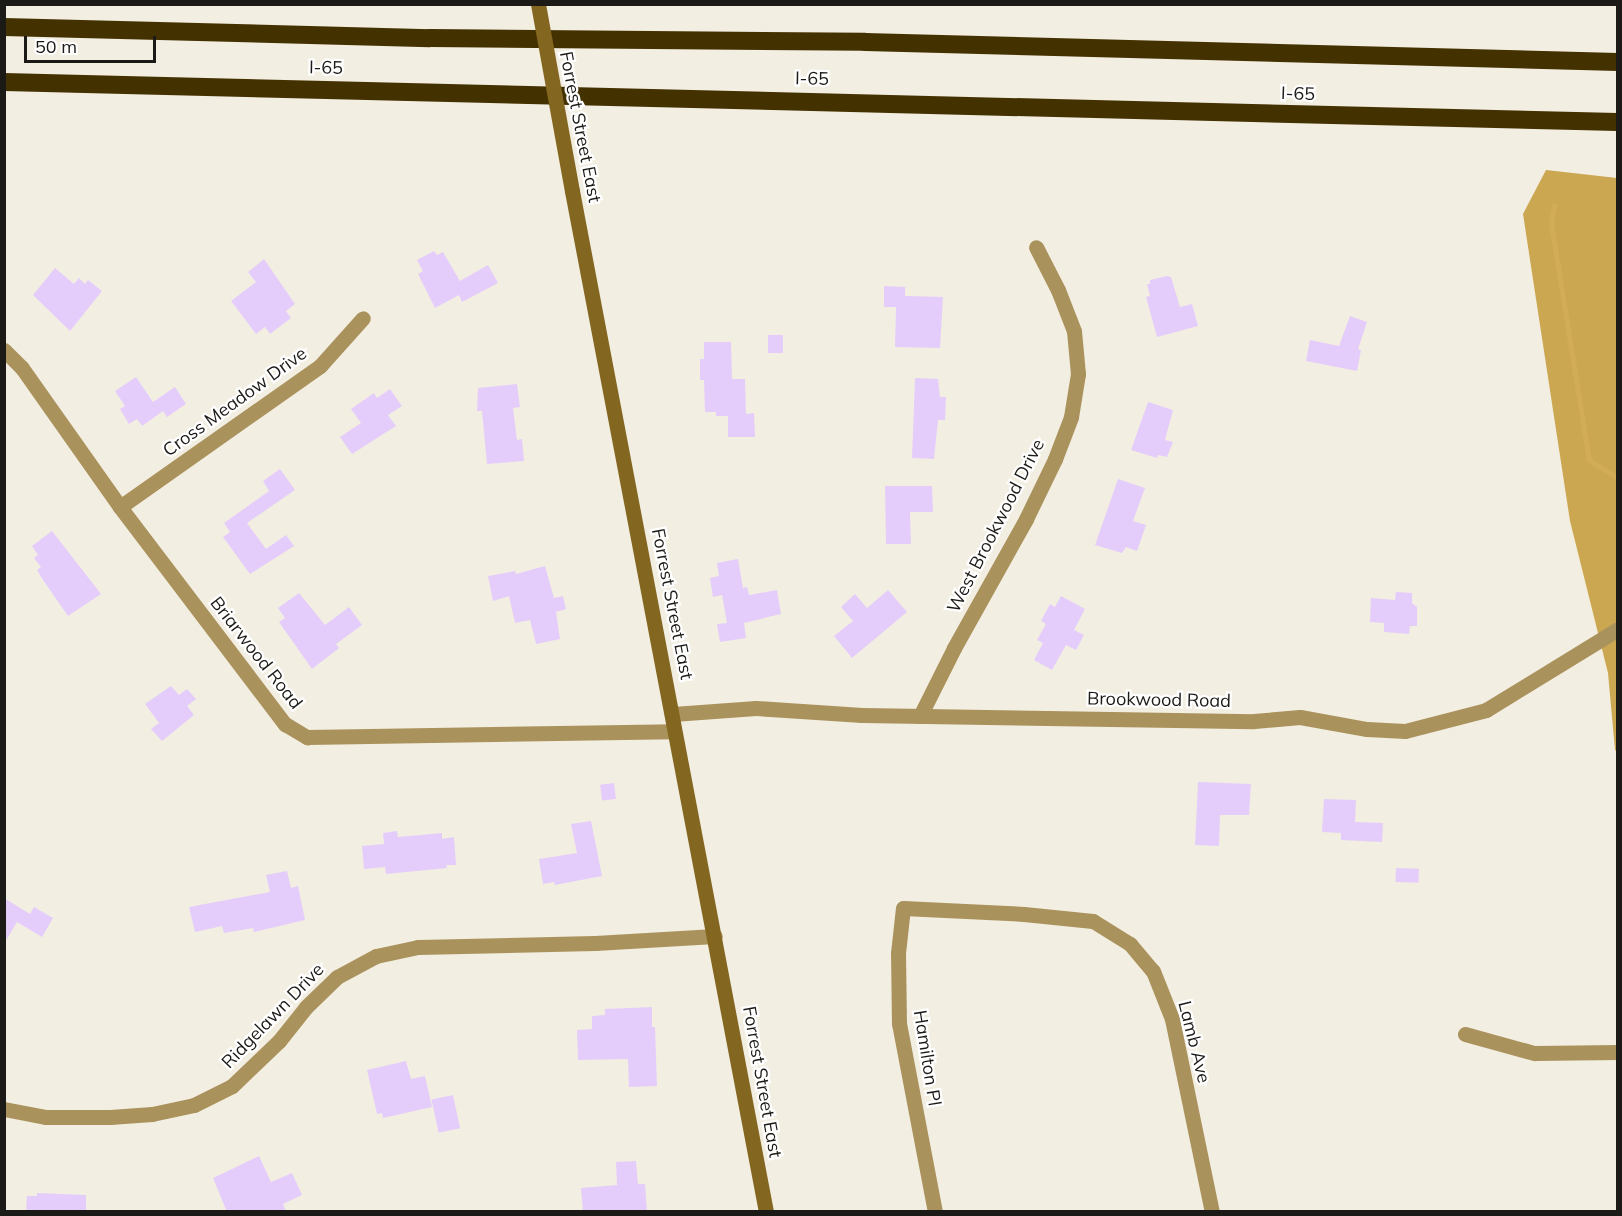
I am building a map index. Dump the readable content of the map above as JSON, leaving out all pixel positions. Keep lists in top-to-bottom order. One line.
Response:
{"streets":{"highway":["I-65"],"street":["Forrest Street East","Cross Meadow Drive","West Brookwood Drive","Briarwood Road","Brookwood Road","Ridgelawn Drive","Lamb Ave","Hamilton Pl"]},"crossings":[["Forrest Street East","Briarwood Road"],["Forrest Street East","Brookwood Road"],["Forrest Street East","Ridgelawn Drive"],["Cross Meadow Drive","Briarwood Road"],["West Brookwood Drive","Brookwood Road"],["Lamb Ave","Hamilton Pl"]],"scale_bar":"50 m"}
